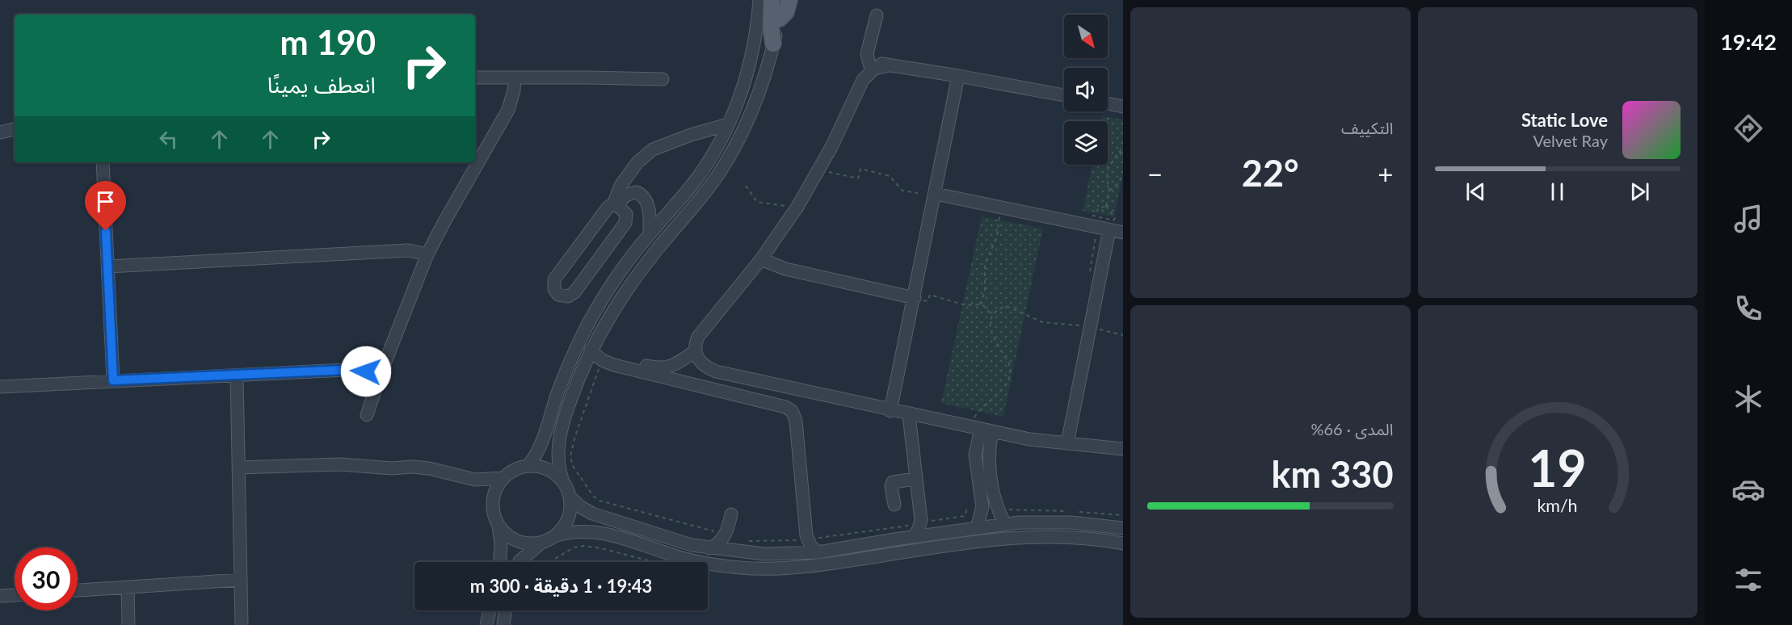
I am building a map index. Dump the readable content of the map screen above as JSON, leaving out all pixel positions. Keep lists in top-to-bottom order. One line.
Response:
{"north":"bottom right","page":{"tabs":"19:42","tile":["التكييف",["المدى · 66%","330 km"]],"turn":["190 m","انعطف يمينًا"],"song":["Static Love","Velvet Ray"],"heat":["−","22°","+"],"limit":"30","trip":"19:43 · 1 دقيقة · 300 m","gauge":["19","km/h"]}}
